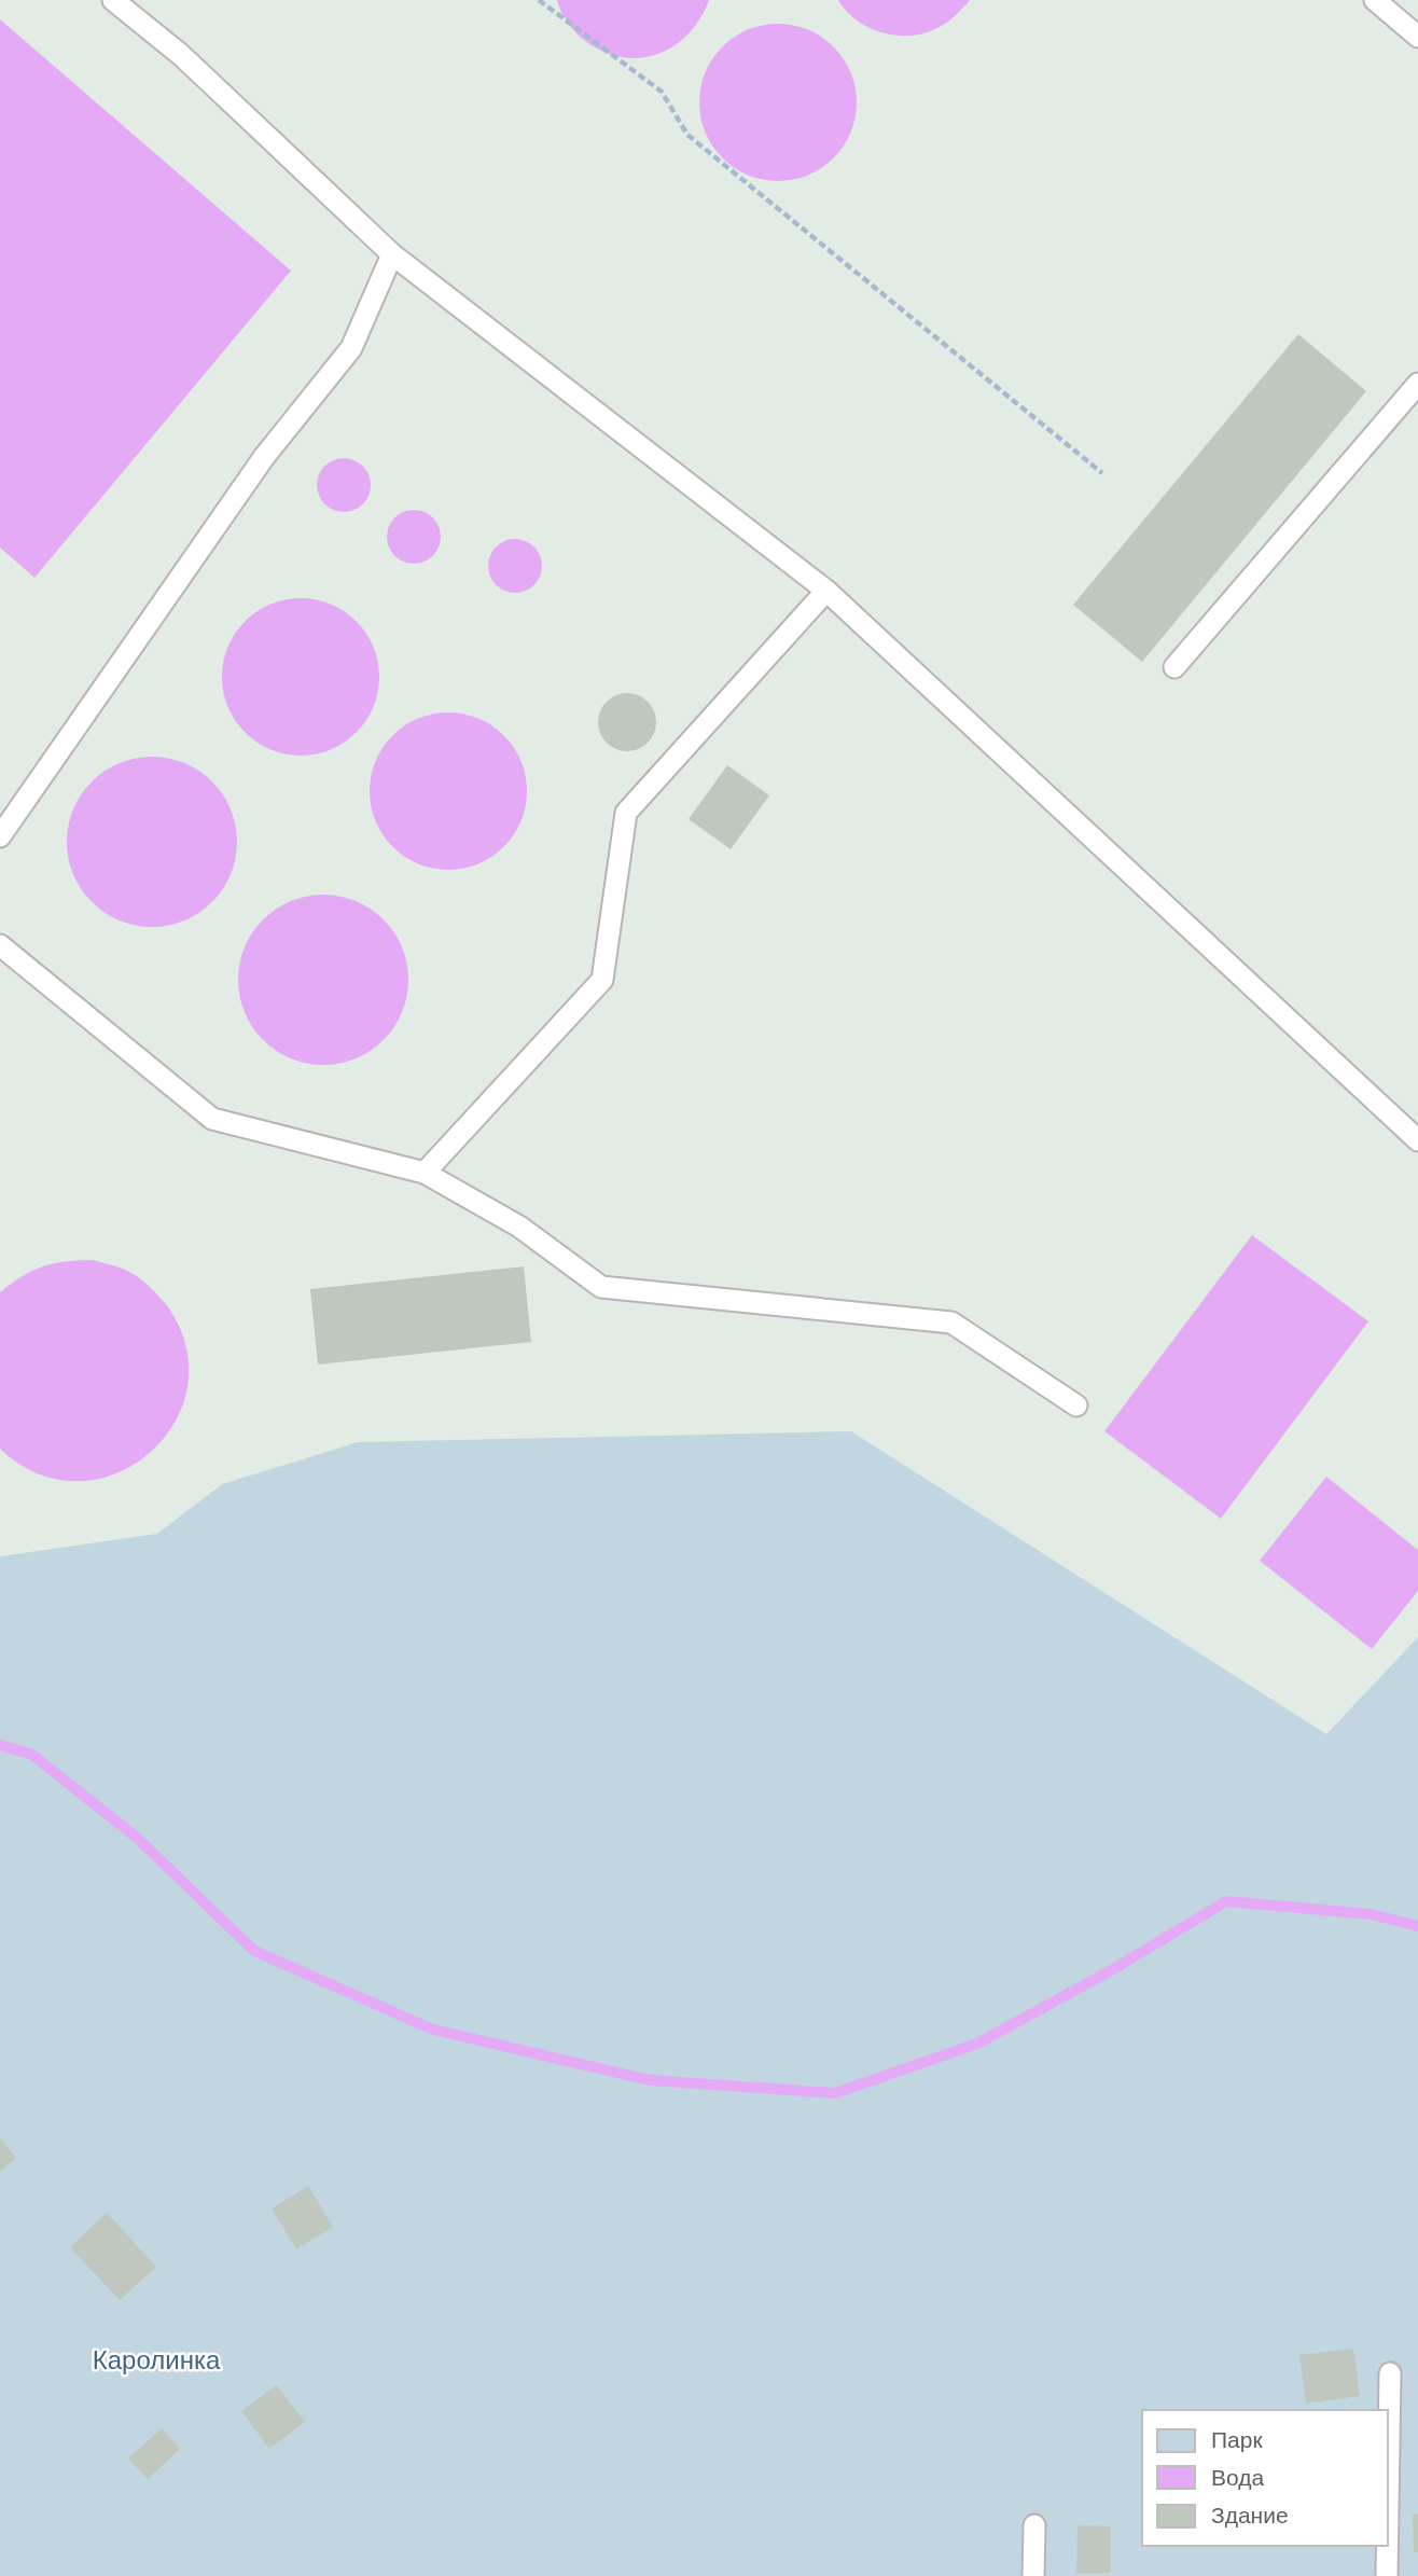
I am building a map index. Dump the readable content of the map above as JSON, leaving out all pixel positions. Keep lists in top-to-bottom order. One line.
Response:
{"parks":["Каролинка"],"legend":["Парк","Вода","Здание"]}
